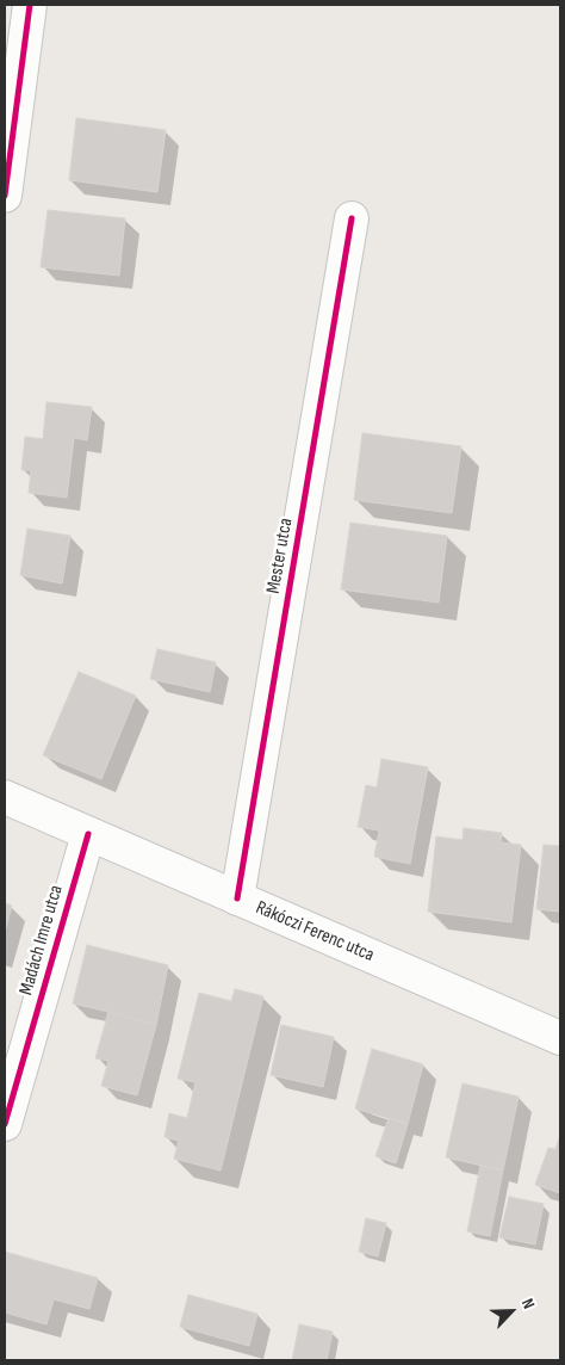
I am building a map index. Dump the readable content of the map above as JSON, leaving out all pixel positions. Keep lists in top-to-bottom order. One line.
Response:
{"streets":{"street":["Mester utca","Rákóczi Ferenc utca","Madách Imre utca"]},"crossings":[["Mester utca","Rákóczi Ferenc utca"],["Rákóczi Ferenc utca","Madách Imre utca"]],"north":"top right"}
